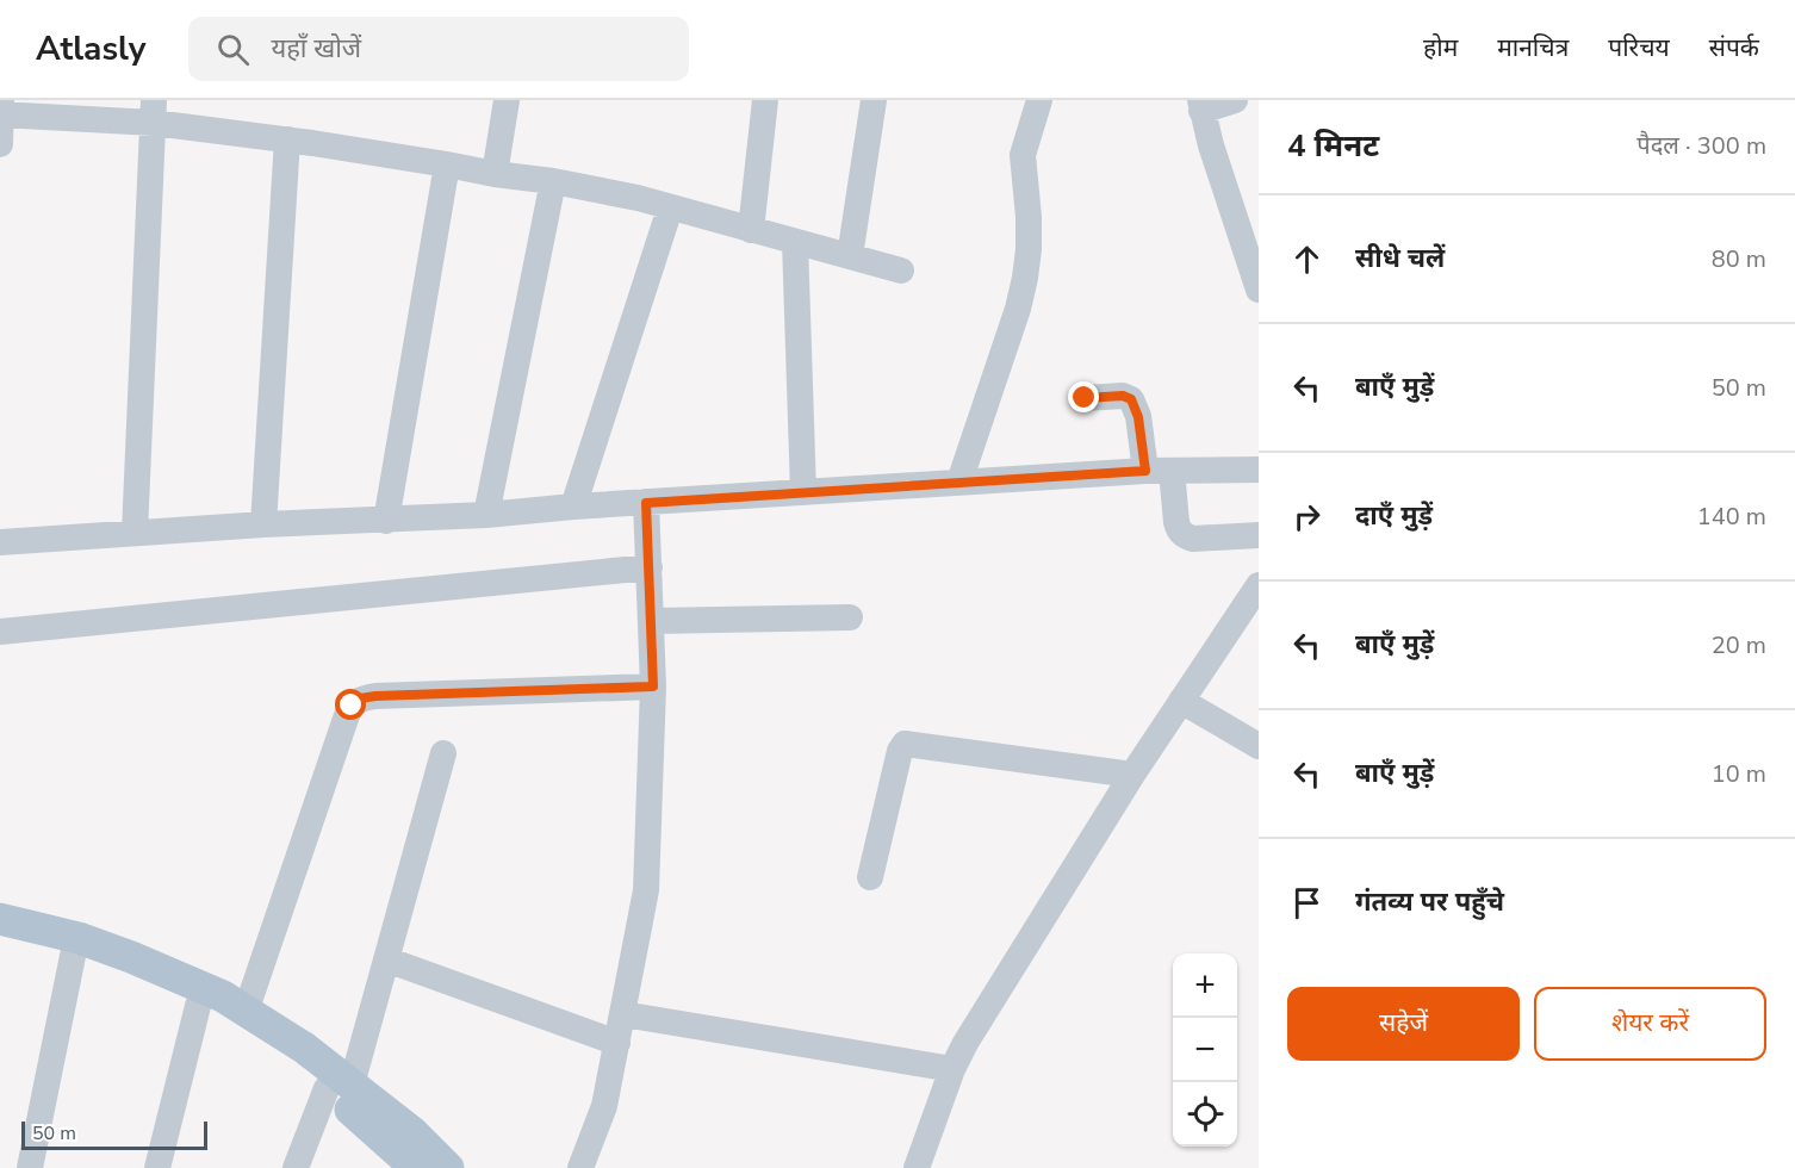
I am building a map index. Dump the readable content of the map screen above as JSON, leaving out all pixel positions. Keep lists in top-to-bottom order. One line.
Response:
{"scale_bar":"50 m","page":{"header":"Atlasly","search":"यहाँ खोजें","nav":["होम","मानचित्र","परिचय","संपर्क"],"heading":["4 मिनट","पैदल · 300 m"],"list":[["सीधे चलें","80 m"],["बाएँ मुड़ें","50 m"],["दाएँ मुड़ें","140 m"],["बाएँ मुड़ें","20 m"],["बाएँ मुड़ें","10 m"],"गंतव्य पर पहुँचे"],"map_buttons":["+","−"],"buttons":["सहेजें","शेयर करें"],"scale":"50 m"}}
